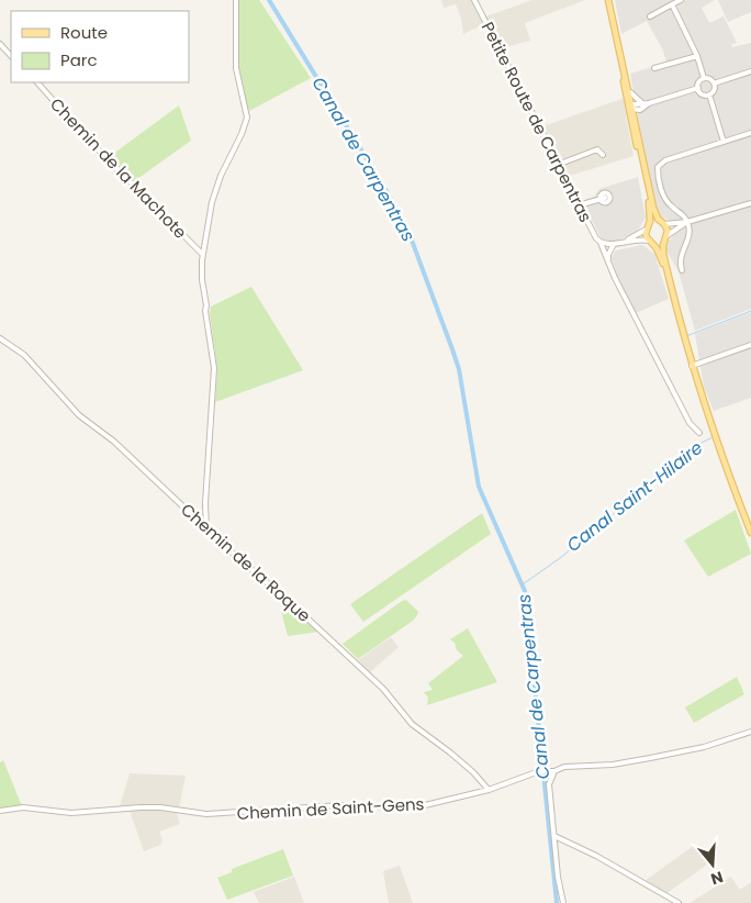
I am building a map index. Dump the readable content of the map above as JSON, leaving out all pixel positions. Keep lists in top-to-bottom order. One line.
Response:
{"streets":{"street":["Petite Route de Carpentras","Chemin de la Machote","Chemin de la Roque","Chemin de Saint-Gens"]},"crossings":[["Chemin de la Roque","Chemin de Saint-Gens"]],"water":["Canal de Carpentras","Canal Saint-Hilaire"],"legend":["Route","Parc"],"north":"bottom"}
